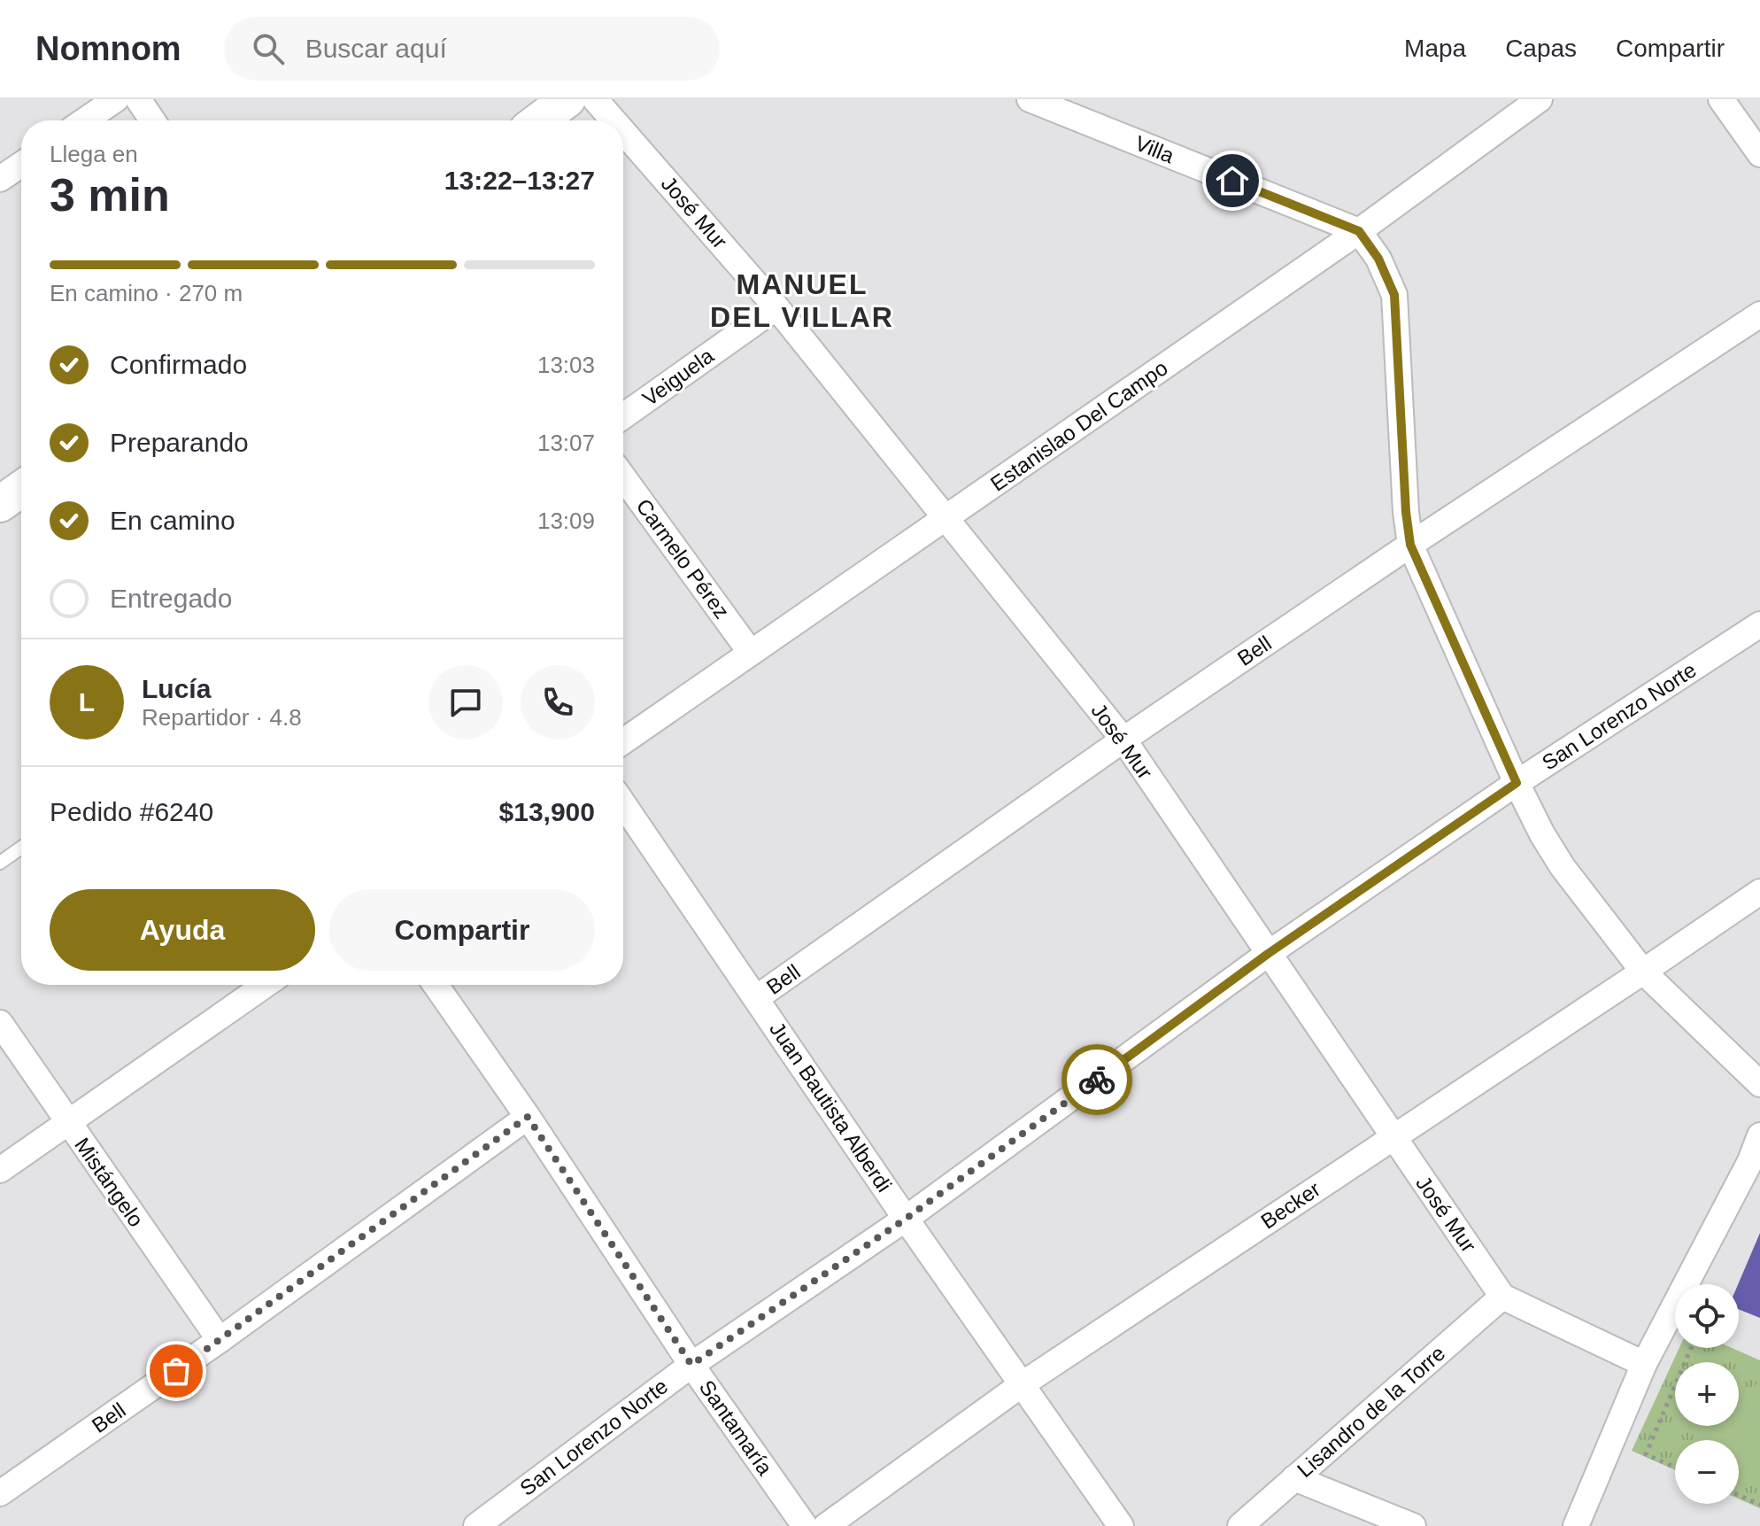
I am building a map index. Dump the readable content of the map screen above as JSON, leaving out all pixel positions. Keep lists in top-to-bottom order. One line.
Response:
{"streets":{"street":["Villa","José Mur","Veiguela","Estanislao Del Campo","Carmelo Pérez","Bell","San Lorenzo Norte","Juan Bautista Alberdi","Mistángelo","Becker","Lisandro de la Torre","Santamaría"]},"crossings":[["Villa","Estanislao Del Campo"],["José Mur","Veiguela"],["José Mur","Estanislao Del Campo"],["José Mur","Bell"],["José Mur","San Lorenzo Norte"],["José Mur","Becker"],["José Mur","Lisandro de la Torre"],["Estanislao Del Campo","Carmelo Pérez"],["Bell","Juan Bautista Alberdi"],["Bell","Mistángelo"],["Bell","Santamaría"],["San Lorenzo Norte","Juan Bautista Alberdi"],["San Lorenzo Norte","Santamaría"],["Juan Bautista Alberdi","Becker"]],"districts":["MANUEL DEL VILLAR"],"page":{"header":"Nomnom","search":"Buscar aquí","nav":["Mapa","Capas","Compartir"],"heading":["3 min","Llega en","13:22–13:27"],"panel":["Lucía","Repartidor · 4.8","Pedido #6240","$13,900"],"bar":"En camino · 270 m","list":[["Confirmado","13:03"],["Preparando","13:07"],["En camino","13:09"],"Entregado"],"round":"L","buttons":["Ayuda","Compartir"],"map_buttons":["+","−"]}}
